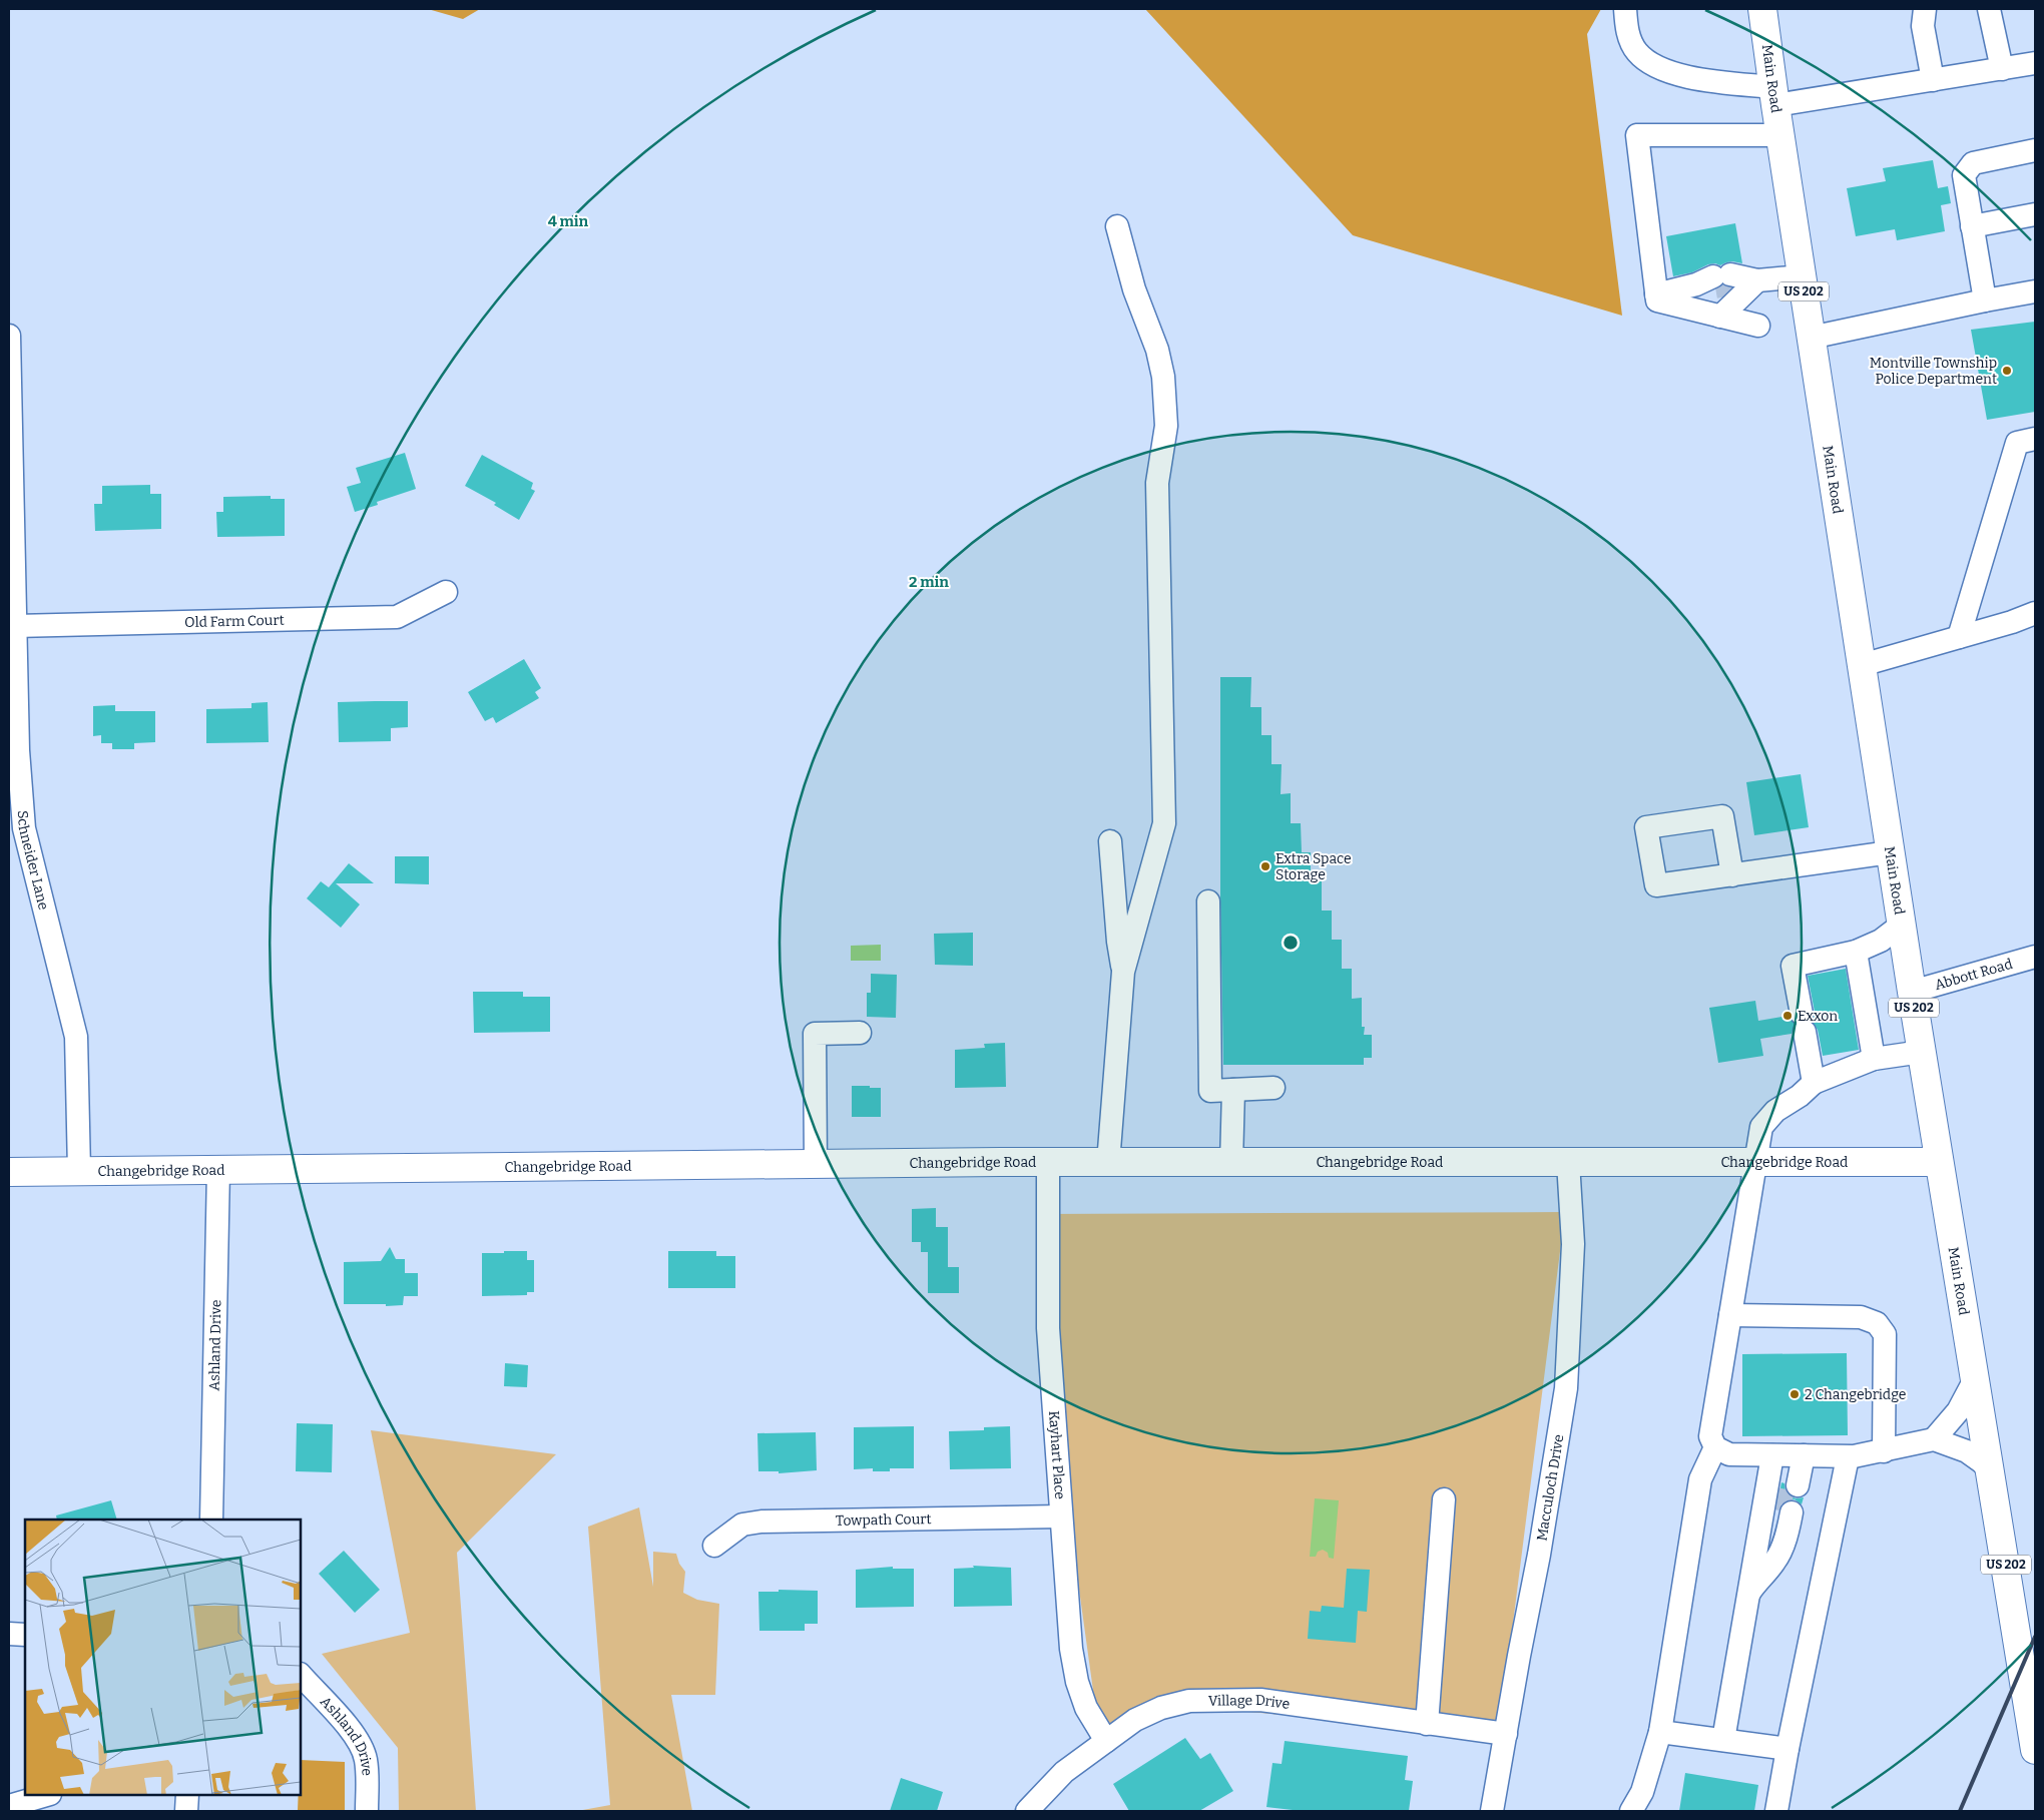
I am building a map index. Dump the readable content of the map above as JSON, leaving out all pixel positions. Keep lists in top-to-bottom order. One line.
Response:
{"streets":{"main road":["Main Road","US 202","Changebridge Road"],"street":["Old Farm Court","Schneider Lane","Abbott Road","Ashland Drive","Kayhart Place","Macculoch Drive","Towpath Court","Village Drive"]},"crossings":[["Main Road","Abbott Road"],["Main Road","Changebridge Road"],["Old Farm Court","Schneider Lane"],["Schneider Lane","Changebridge Road"],["Changebridge Road","Ashland Drive"],["Changebridge Road","Kayhart Place"],["Changebridge Road","Macculoch Drive"],["Kayhart Place","Towpath Court"],["Kayhart Place","Village Drive"],["Macculoch Drive","Village Drive"]],"places":["Montville Township Police Department","Extra Space Storage","Exxon","2 Changebridge"],"rings":["4 min","2 min"]}
